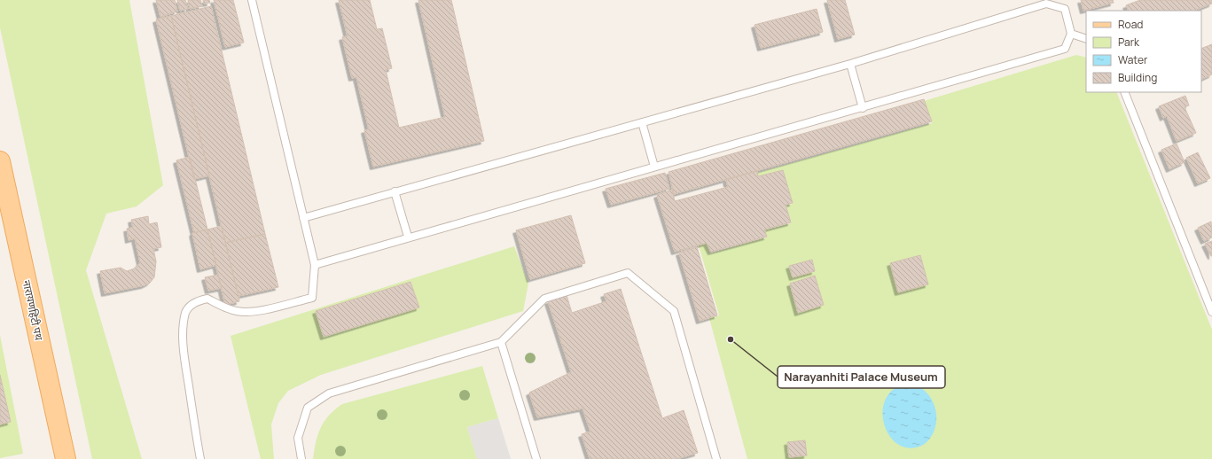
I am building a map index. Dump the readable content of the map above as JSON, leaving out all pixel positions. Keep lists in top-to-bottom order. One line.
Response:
{"streets":{"main road":["नारायणहिटी पथ"]},"places":["Narayanhiti Palace Museum"],"legend":["Road","Park","Water","Building"]}
